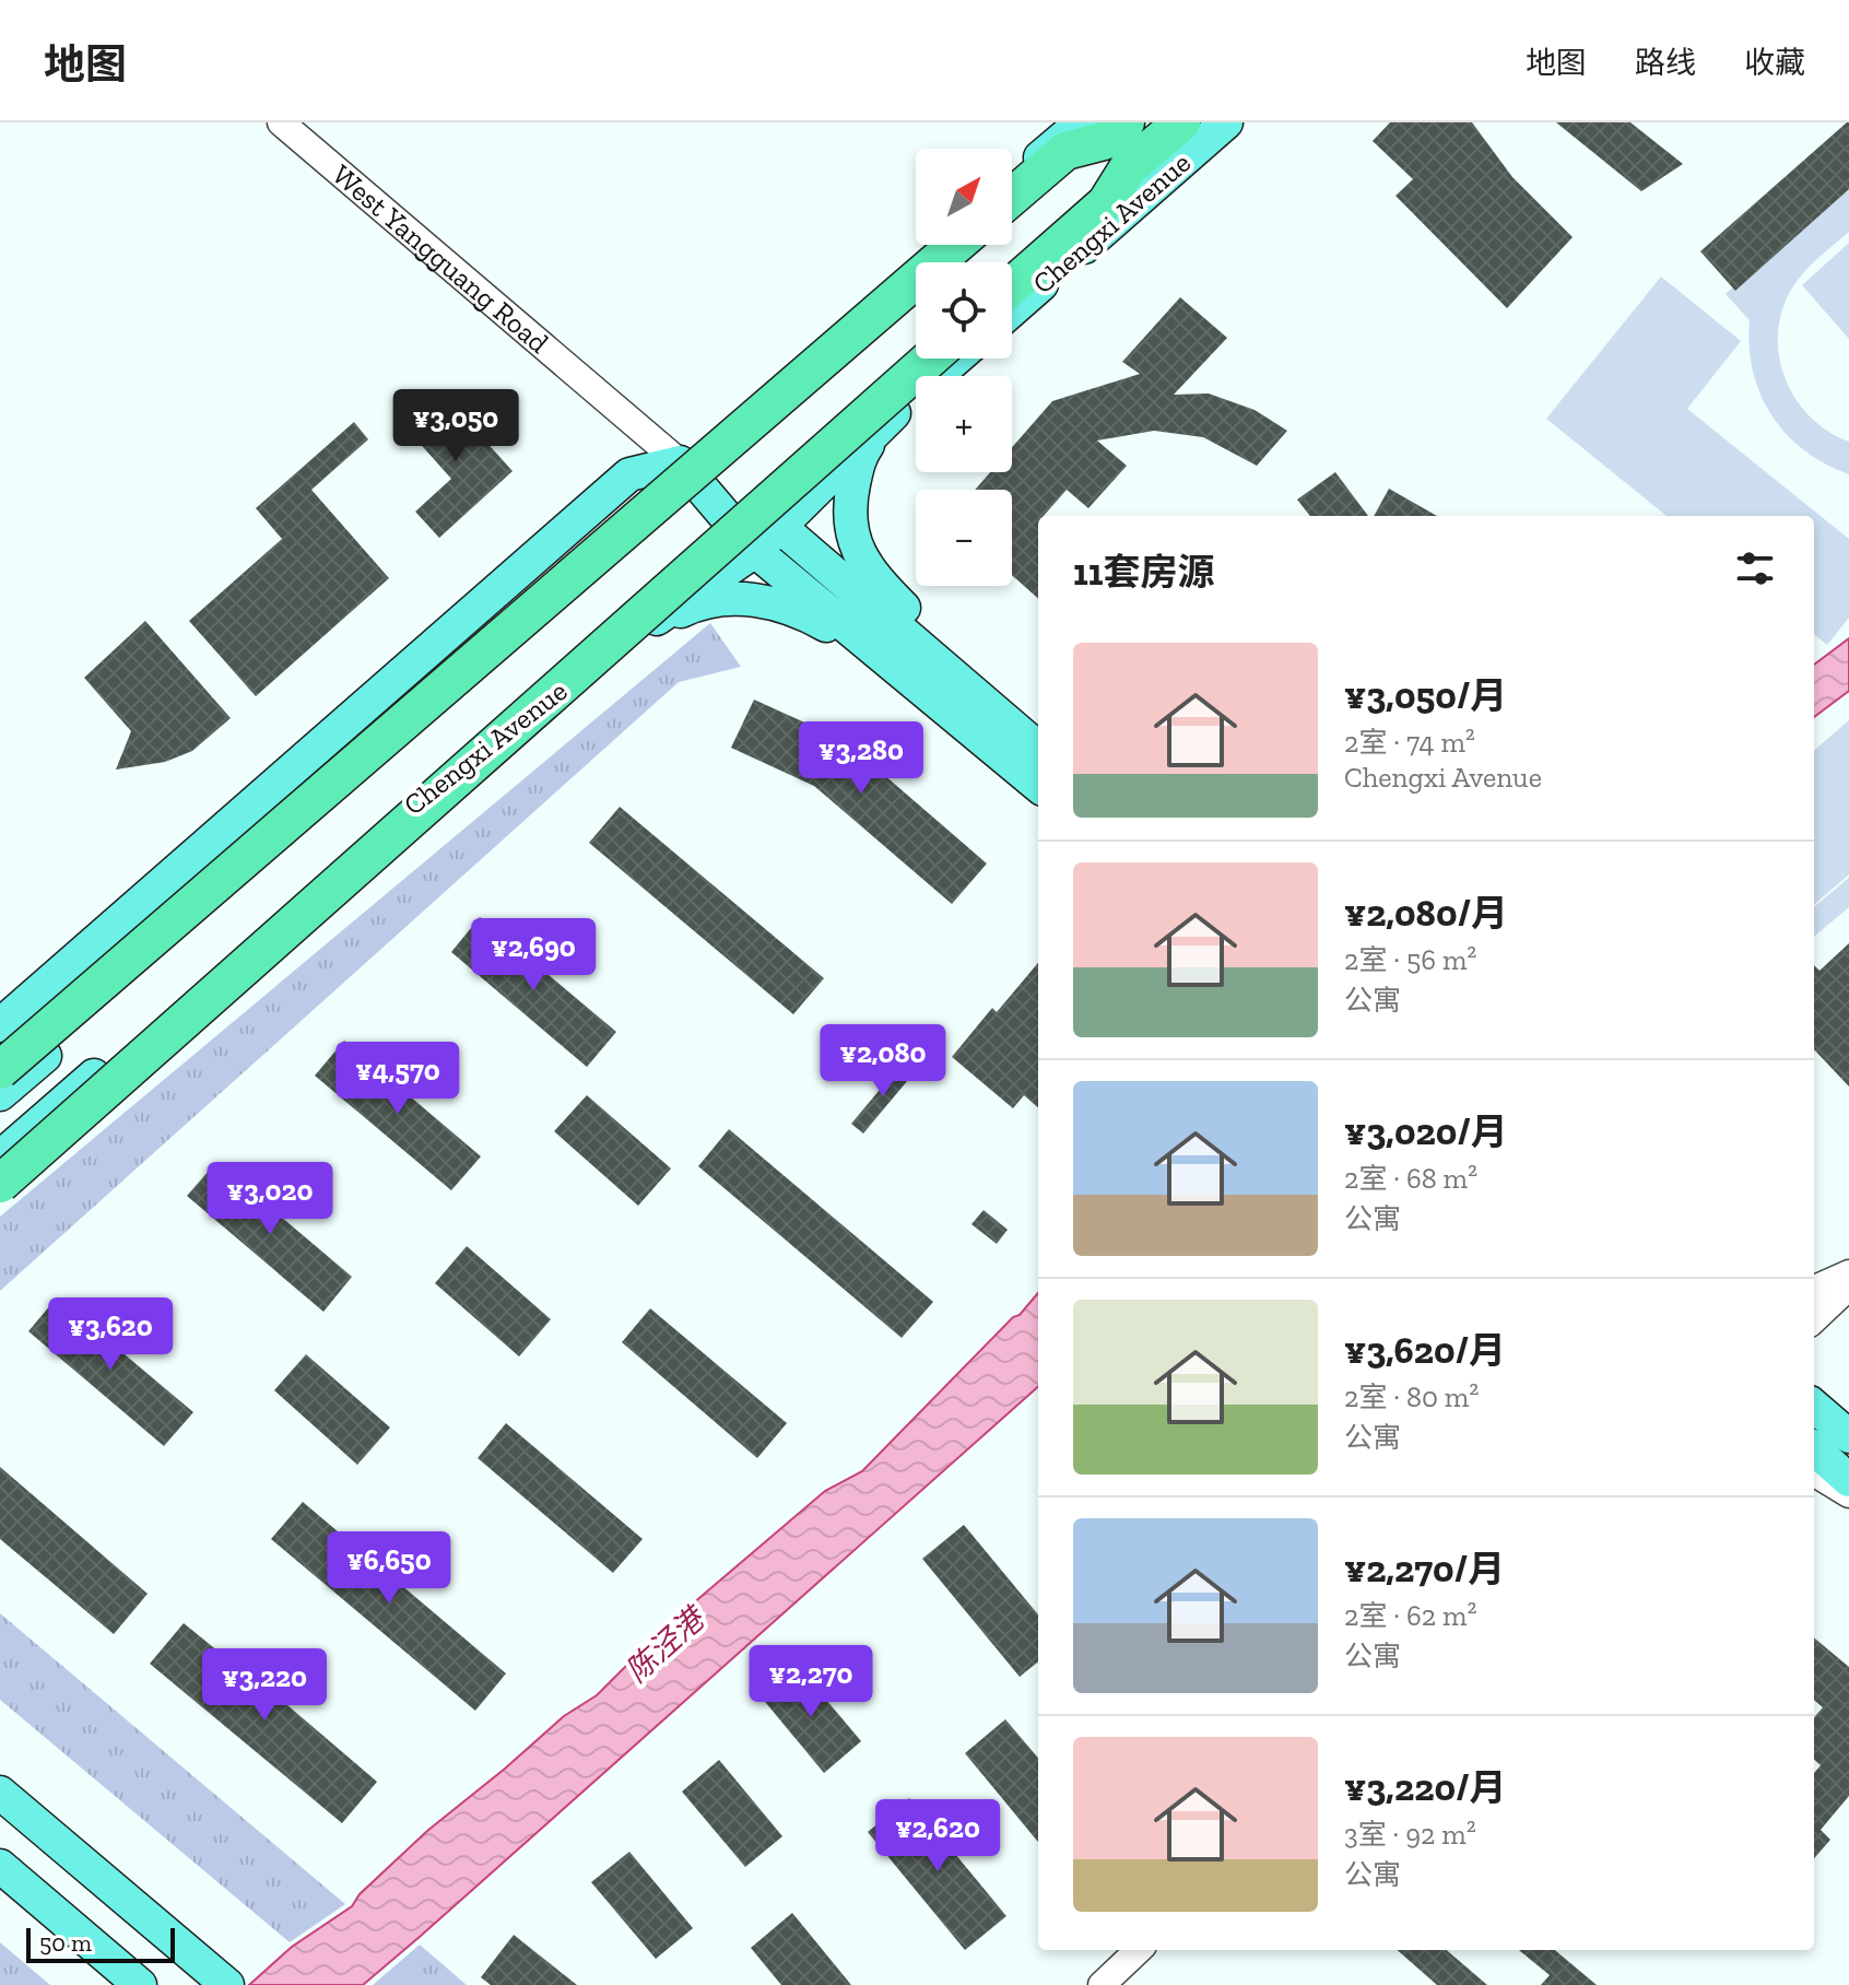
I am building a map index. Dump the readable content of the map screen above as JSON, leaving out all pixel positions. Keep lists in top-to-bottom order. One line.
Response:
{"streets":{"main road":["Chengxi Avenue","West Yangguang Road"]},"crossings":[["Chengxi Avenue","West Yangguang Road"]],"water":["陈泾港"],"scale_bar":"50 m","north":"top right","page":{"header":"地图","nav":["地图","路线","收藏"],"map_buttons":["+","−"],"price":["¥3,050","¥3,280","¥2,690","¥2,080","¥4,570","¥3,020","¥3,620","¥6,650","¥2,270","¥3,220","¥2,620"],"heading":"11套房源","list":[{"name":"¥3,050/月","note":"2室 · 74 m² · Chengxi Avenue"},{"name":"¥2,080/月","note":"2室 · 56 m² · 公寓"},{"name":"¥3,020/月","note":"2室 · 68 m² · 公寓"},{"name":"¥3,620/月","note":"2室 · 80 m² · 公寓"},{"name":"¥2,270/月","note":"2室 · 62 m² · 公寓"},{"name":"¥3,220/月","note":"3室 · 92 m² · 公寓"}],"scale":"50 m"}}
